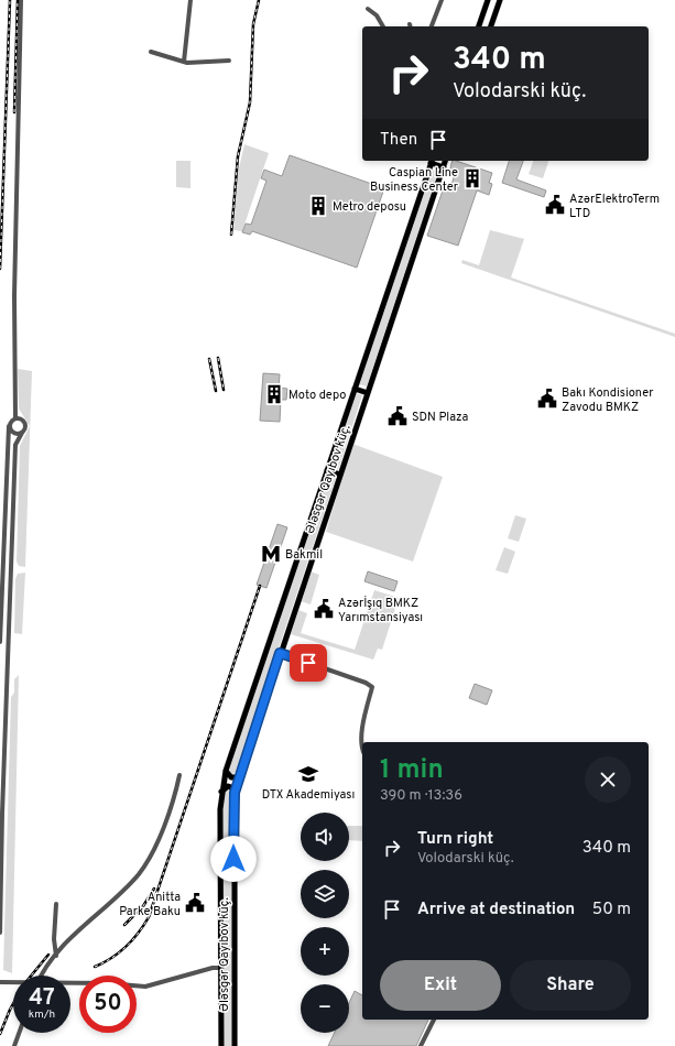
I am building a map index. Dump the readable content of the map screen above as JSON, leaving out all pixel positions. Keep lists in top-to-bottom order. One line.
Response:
{"streets":{"main road":["Ələsgər Qayıbov küç."]},"places":{"building":["Caspian Line Business Center","Metro deposu","Moto depo"],"public building":["AzərElektroTerm LTD","Bakı Kondisioner Zavodu BMKZ","SDN Plaza","Azərİşıq BMKZ Yarımstansiyası","Anitta Parke Baku"],"metro station":["Bakmil"],"school or university":["DTX Akademiyası"]},"page":{"turn":["340 m","Volodarski küç."],"then":"Then","heading":["1 min","390 m · 13:36"],"map_buttons":["+","−"],"list":[{"name":"Turn right","note":"Volodarski küç.","value":"340 m"},{"name":"Arrive at destination","value":"50 m"}],"buttons":["Exit","Share"],"speed":"47 km/h","limit":"50"}}
